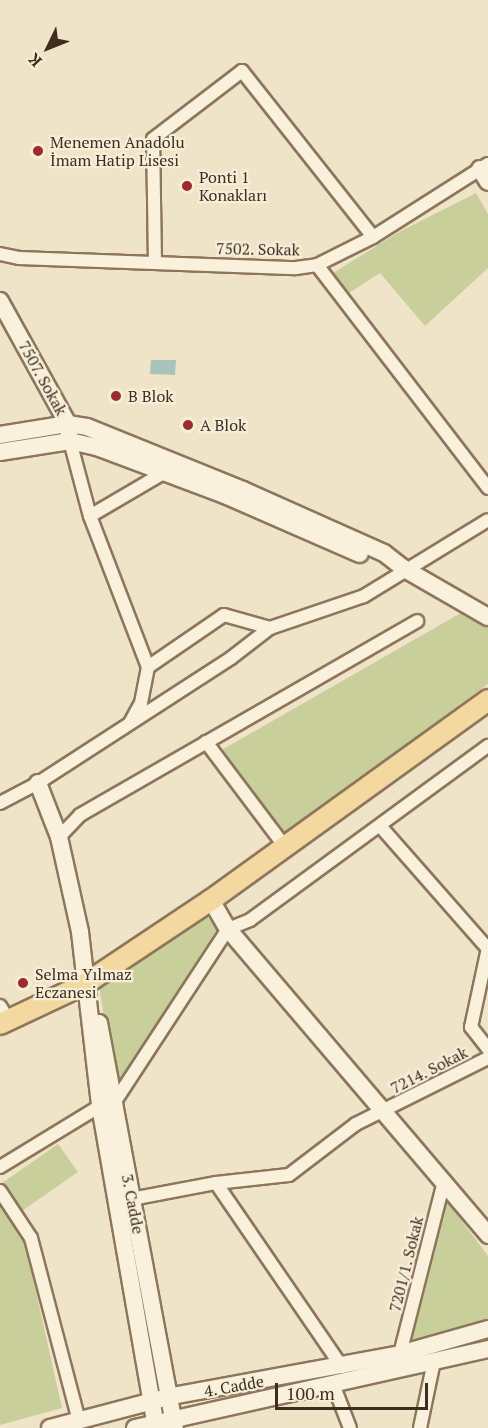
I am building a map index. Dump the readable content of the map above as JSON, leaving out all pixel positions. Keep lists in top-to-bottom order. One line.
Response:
{"streets":{"street":["7502. Sokak","7507. Sokak","7214. Sokak","3. Cadde","7201/1. Sokak","4. Cadde"]},"crossings":[["7214. Sokak","3. Cadde"],["3. Cadde","4. Cadde"],["7201/1. Sokak","4. Cadde"]],"places":["Menemen Anadolu İmam Hatip Lisesi","Ponti 1 Konakları","B Blok","A Blok","Selma Yılmaz Eczanesi"],"scale_bar":"100 m","north":"bottom left"}
